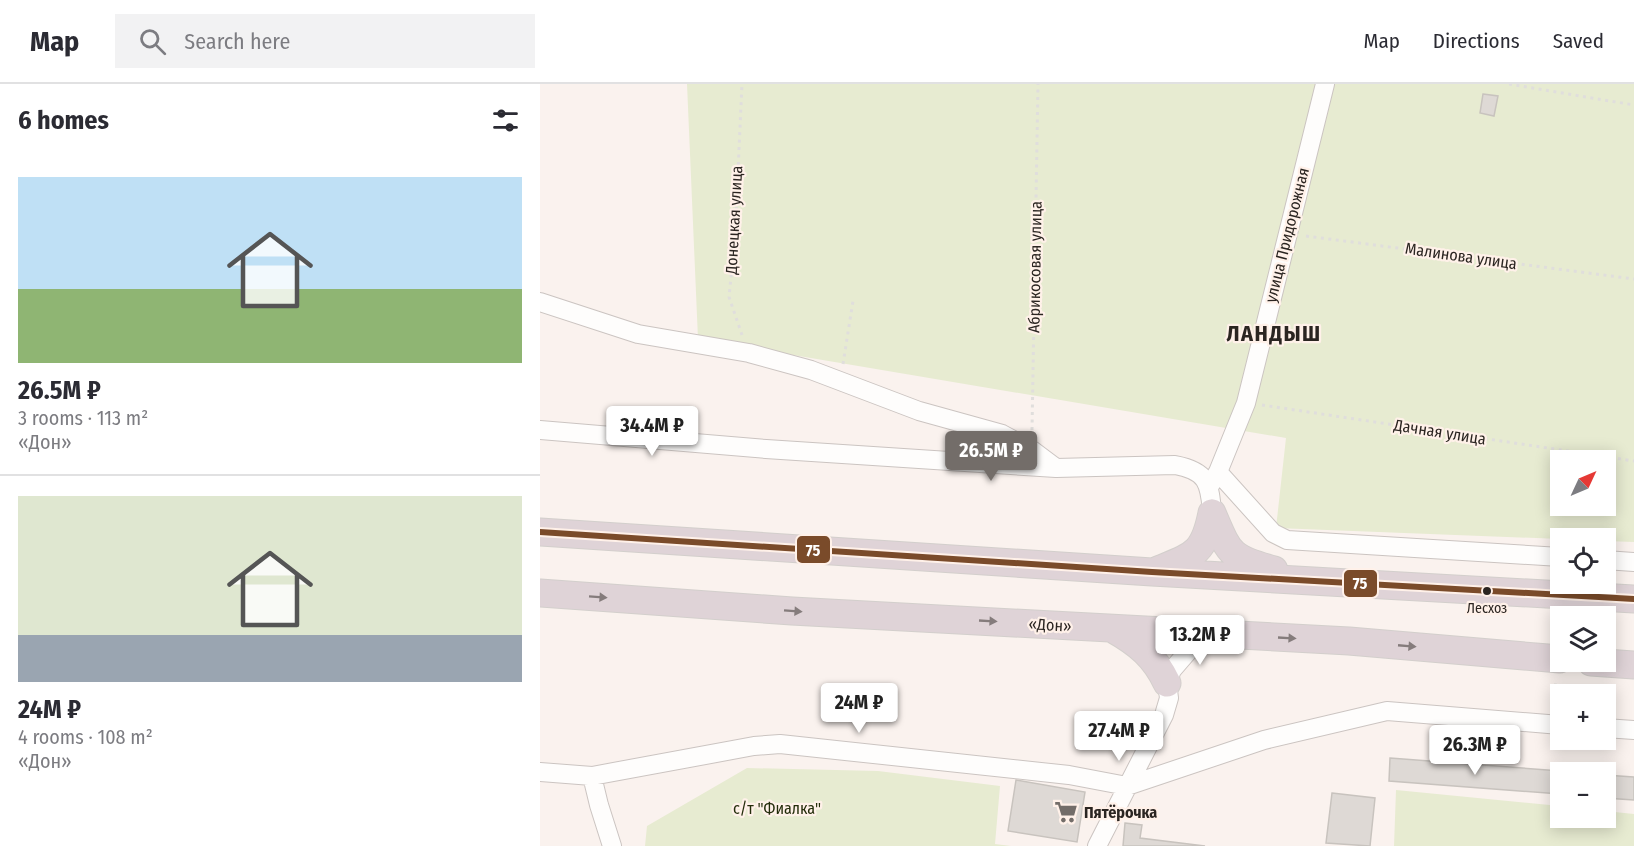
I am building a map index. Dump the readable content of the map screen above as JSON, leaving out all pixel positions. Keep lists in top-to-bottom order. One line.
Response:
{"streets":{"highway":["«Дон»"],"street":["улица Придорожная"],"path":["Донецкая улица","Малинова улица","Абрикосовая улица","Дачная улица"]},"crossings":[["улица Придорожная","Малинова улица"],["улица Придорожная","Дачная улица"]],"districts":["ЛАНДЫШ"],"parks":["с/т \"Фиалка\""],"places":{"other":["Лесхоз"],"supermarket":["Пятёрочка"]},"lines":["transit line 75"],"north":"top right","page":{"header":"Map","search":"Search here","nav":["Map","Directions","Saved"],"heading":"6 homes","list":[{"name":"26.5M ₽","note":"3 rooms · 113 m² · «Дон»"},{"name":"24M ₽","note":"4 rooms · 108 m² · «Дон»"}],"price":["34.4M ₽","26.5M ₽","13.2M ₽","24M ₽","27.4M ₽","26.3M ₽"],"map_buttons":["+","−"]}}
